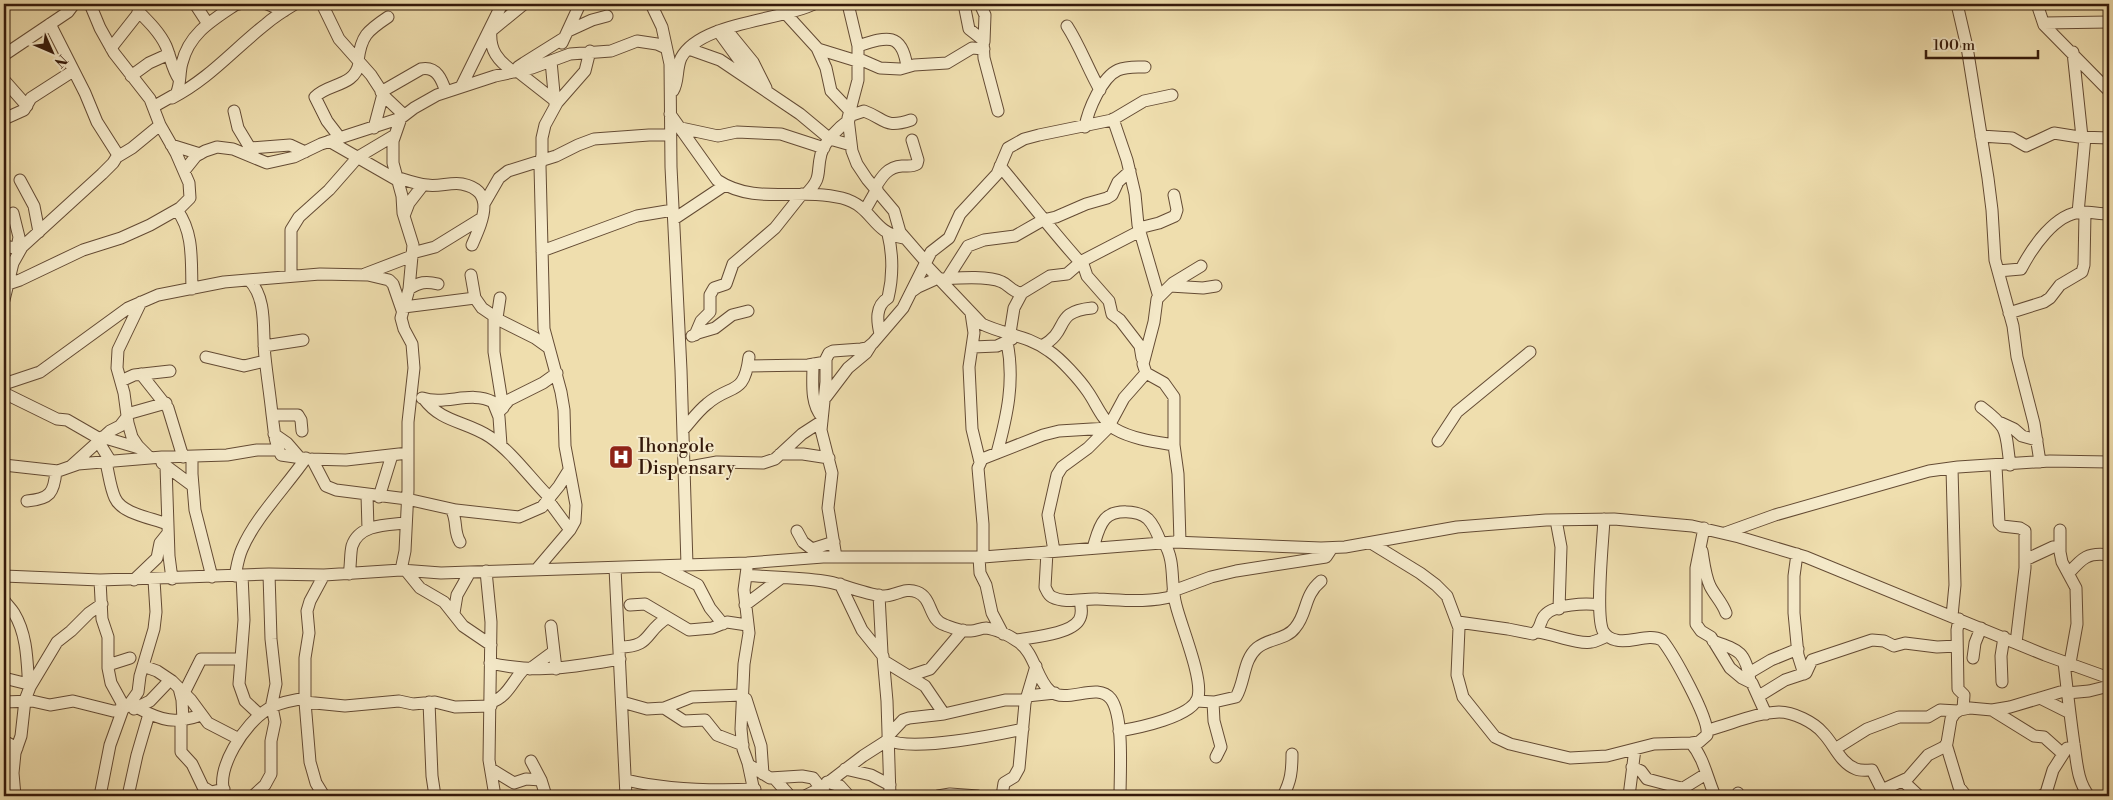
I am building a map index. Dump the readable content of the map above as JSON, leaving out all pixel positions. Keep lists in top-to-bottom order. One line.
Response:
{"places":{"hospital":["Ihongole Dispensary"]},"scale_bar":"100 m","north":"bottom right"}
